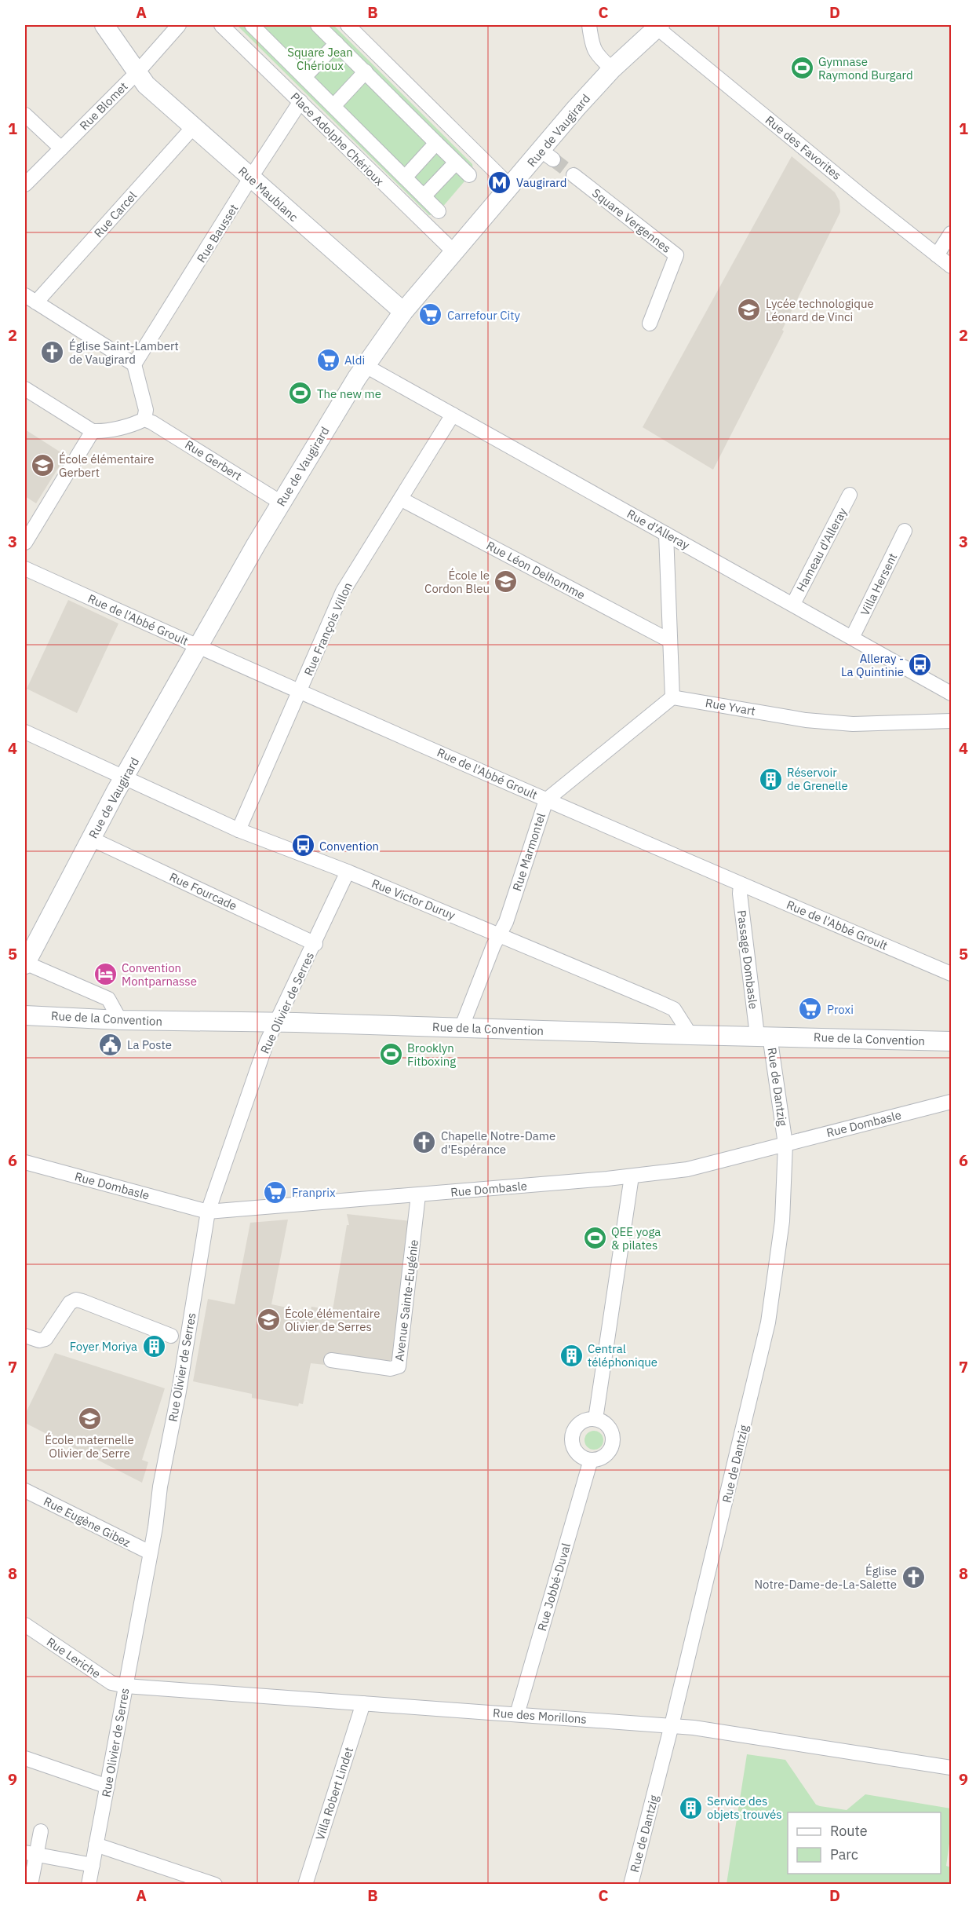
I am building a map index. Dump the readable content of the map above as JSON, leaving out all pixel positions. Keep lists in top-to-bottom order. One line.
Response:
{"streets":{"main road":["Rue de Vaugirard","Rue Maublanc","Rue de la Convention"],"street":["Rue Blomet","Place Adolphe Chérioux","Rue des Favorites","Rue Carcel","Square Vergennes","Rue Bausset","Rue Gerbert","Rue d'Alleray","Hameau d'Alleray","Rue Léon Delhomme","Villa Hersent","Rue de l'Abbé Groult","Rue François Villon","Rue Yvart","Rue Marmontel","Rue Fourcade","Rue Victor Duruy","Passage Dombasle","Rue Olivier de Serres","Rue de Dantzig","Rue Dombasle","Avenue Sainte-Eugénie","Rue Eugène Gibez","Rue Jobbé-Duval","Rue Leriche","Rue des Morillons","Villa Robert Lindet"]},"crossings":[["Rue Blomet","Rue Maublanc"],["Rue de Vaugirard","Place Adolphe Chérioux"],["Rue de Vaugirard","Rue des Favorites"],["Rue de Vaugirard","Rue Maublanc"],["Rue de Vaugirard","Rue Gerbert"],["Rue de Vaugirard","Rue d'Alleray"],["Rue de Vaugirard","Rue de l'Abbé Groult"],["Rue de Vaugirard","Rue Fourcade"],["Rue de Vaugirard","Rue Victor Duruy"],["Place Adolphe Chérioux","Rue Bausset"],["Rue Maublanc","Rue Carcel"],["Rue Maublanc","Rue Bausset"],["Rue d'Alleray","Hameau d'Alleray"],["Rue d'Alleray","Villa Hersent"],["Rue d'Alleray","Rue François Villon"],["Rue Léon Delhomme","Rue François Villon"],["Rue de l'Abbé Groult","Rue François Villon"],["Rue de l'Abbé Groult","Rue Marmontel"],["Rue de l'Abbé Groult","Passage Dombasle"],["Rue François Villon","Rue Victor Duruy"],["Rue Yvart","Rue Marmontel"],["Rue Marmontel","Rue Victor Duruy"],["Rue Marmontel","Rue de la Convention"],["Rue Fourcade","Rue Olivier de Serres"],["Rue Victor Duruy","Rue Olivier de Serres"],["Rue Victor Duruy","Rue de la Convention"],["Passage Dombasle","Rue de la Convention"],["Passage Dombasle","Rue de Dantzig"],["Rue Olivier de Serres","Rue de la Convention"],["Rue Olivier de Serres","Rue Dombasle"],["Rue Olivier de Serres","Rue Eugène Gibez"],["Rue Olivier de Serres","Rue Leriche"],["Rue Olivier de Serres","Rue des Morillons"],["Rue de la Convention","Rue de Dantzig"],["Rue de Dantzig","Rue Dombasle"],["Rue de Dantzig","Rue des Morillons"],["Rue Dombasle","Avenue Sainte-Eugénie"],["Rue Jobbé-Duval","Rue des Morillons"],["Rue Leriche","Rue des Morillons"],["Rue des Morillons","Villa Robert Lindet"]],"parks":["Square Jean Chérioux"],"places":{"sports":["Gymnase Raymond Burgard","The new me","Brooklyn Fitboxing","QEE yoga & pilates"],"metro station":["Vaugirard"],"school or university":["Lycée technologique Léonard de Vinci","École élémentaire Gerbert","École le Cordon Bleu","École élémentaire Olivier de Serres","École maternelle Olivier de Serre"],"supermarket":["Carrefour City","Aldi","Proxi","Franprix"],"church":["Église Saint-Lambert de Vaugirard","Chapelle Notre-Dame d'Espérance","Église Notre-Dame-de-La-Salette"],"bus stop":["Alleray - La Quintinie","Convention"],"building":["Réservoir de Grenelle","Foyer Moriya","Central téléphonique","Service des objets trouvés"],"hotel":["Convention Montparnasse"],"public building":["La Poste"]},"legend":["Route","Parc"],"grid":{"columns":["A","B","C","D"],"rows":["1","2","3","4","5","6","7","8","9"]}}
